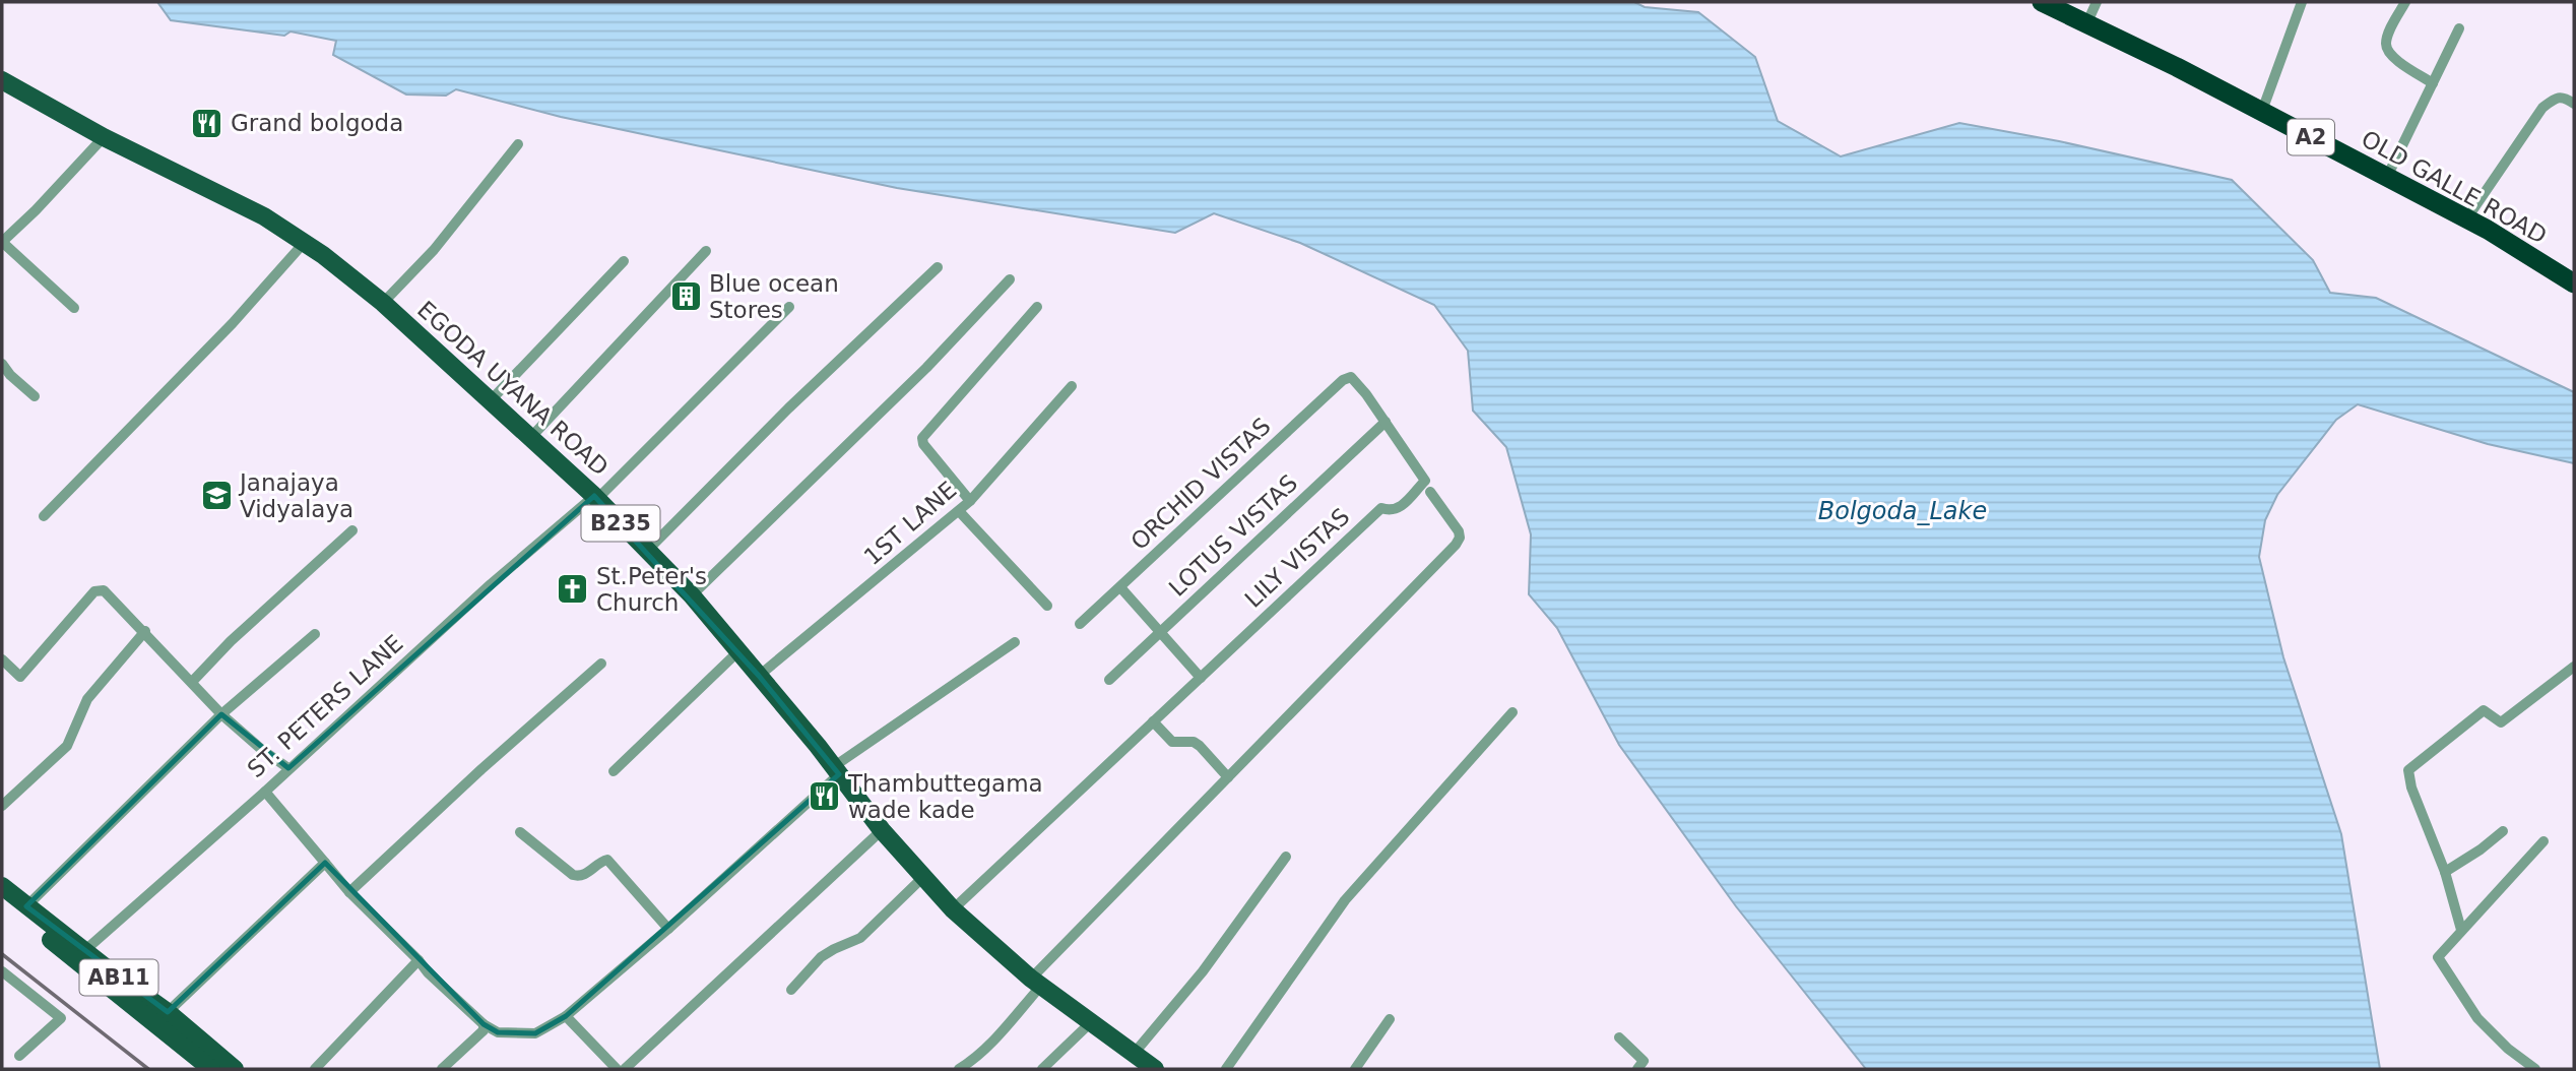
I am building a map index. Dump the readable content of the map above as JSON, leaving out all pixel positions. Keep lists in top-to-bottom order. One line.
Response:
{"streets":{"highway":["A2","OLD GALLE ROAD"],"main road":["EGODA UYANA ROAD","B235","AB11"],"street":["ORCHID VISTAS","1ST LANE","LOTUS VISTAS","LILY VISTAS","ST. PETERS LANE"]},"crossings":[["EGODA UYANA ROAD","1ST LANE"],["EGODA UYANA ROAD","LILY VISTAS"],["EGODA UYANA ROAD","ST. PETERS LANE"],["ORCHID VISTAS","LOTUS VISTAS"],["ST. PETERS LANE","AB11"]],"water":["Bolgoda_Lake"],"places":{"restaurant":["Grand bolgoda","Thambuttegama wade kade"],"building":["Blue ocean Stores"],"school or university":["Janajaya Vidyalaya"],"church":["St.Peter's Church"]}}
